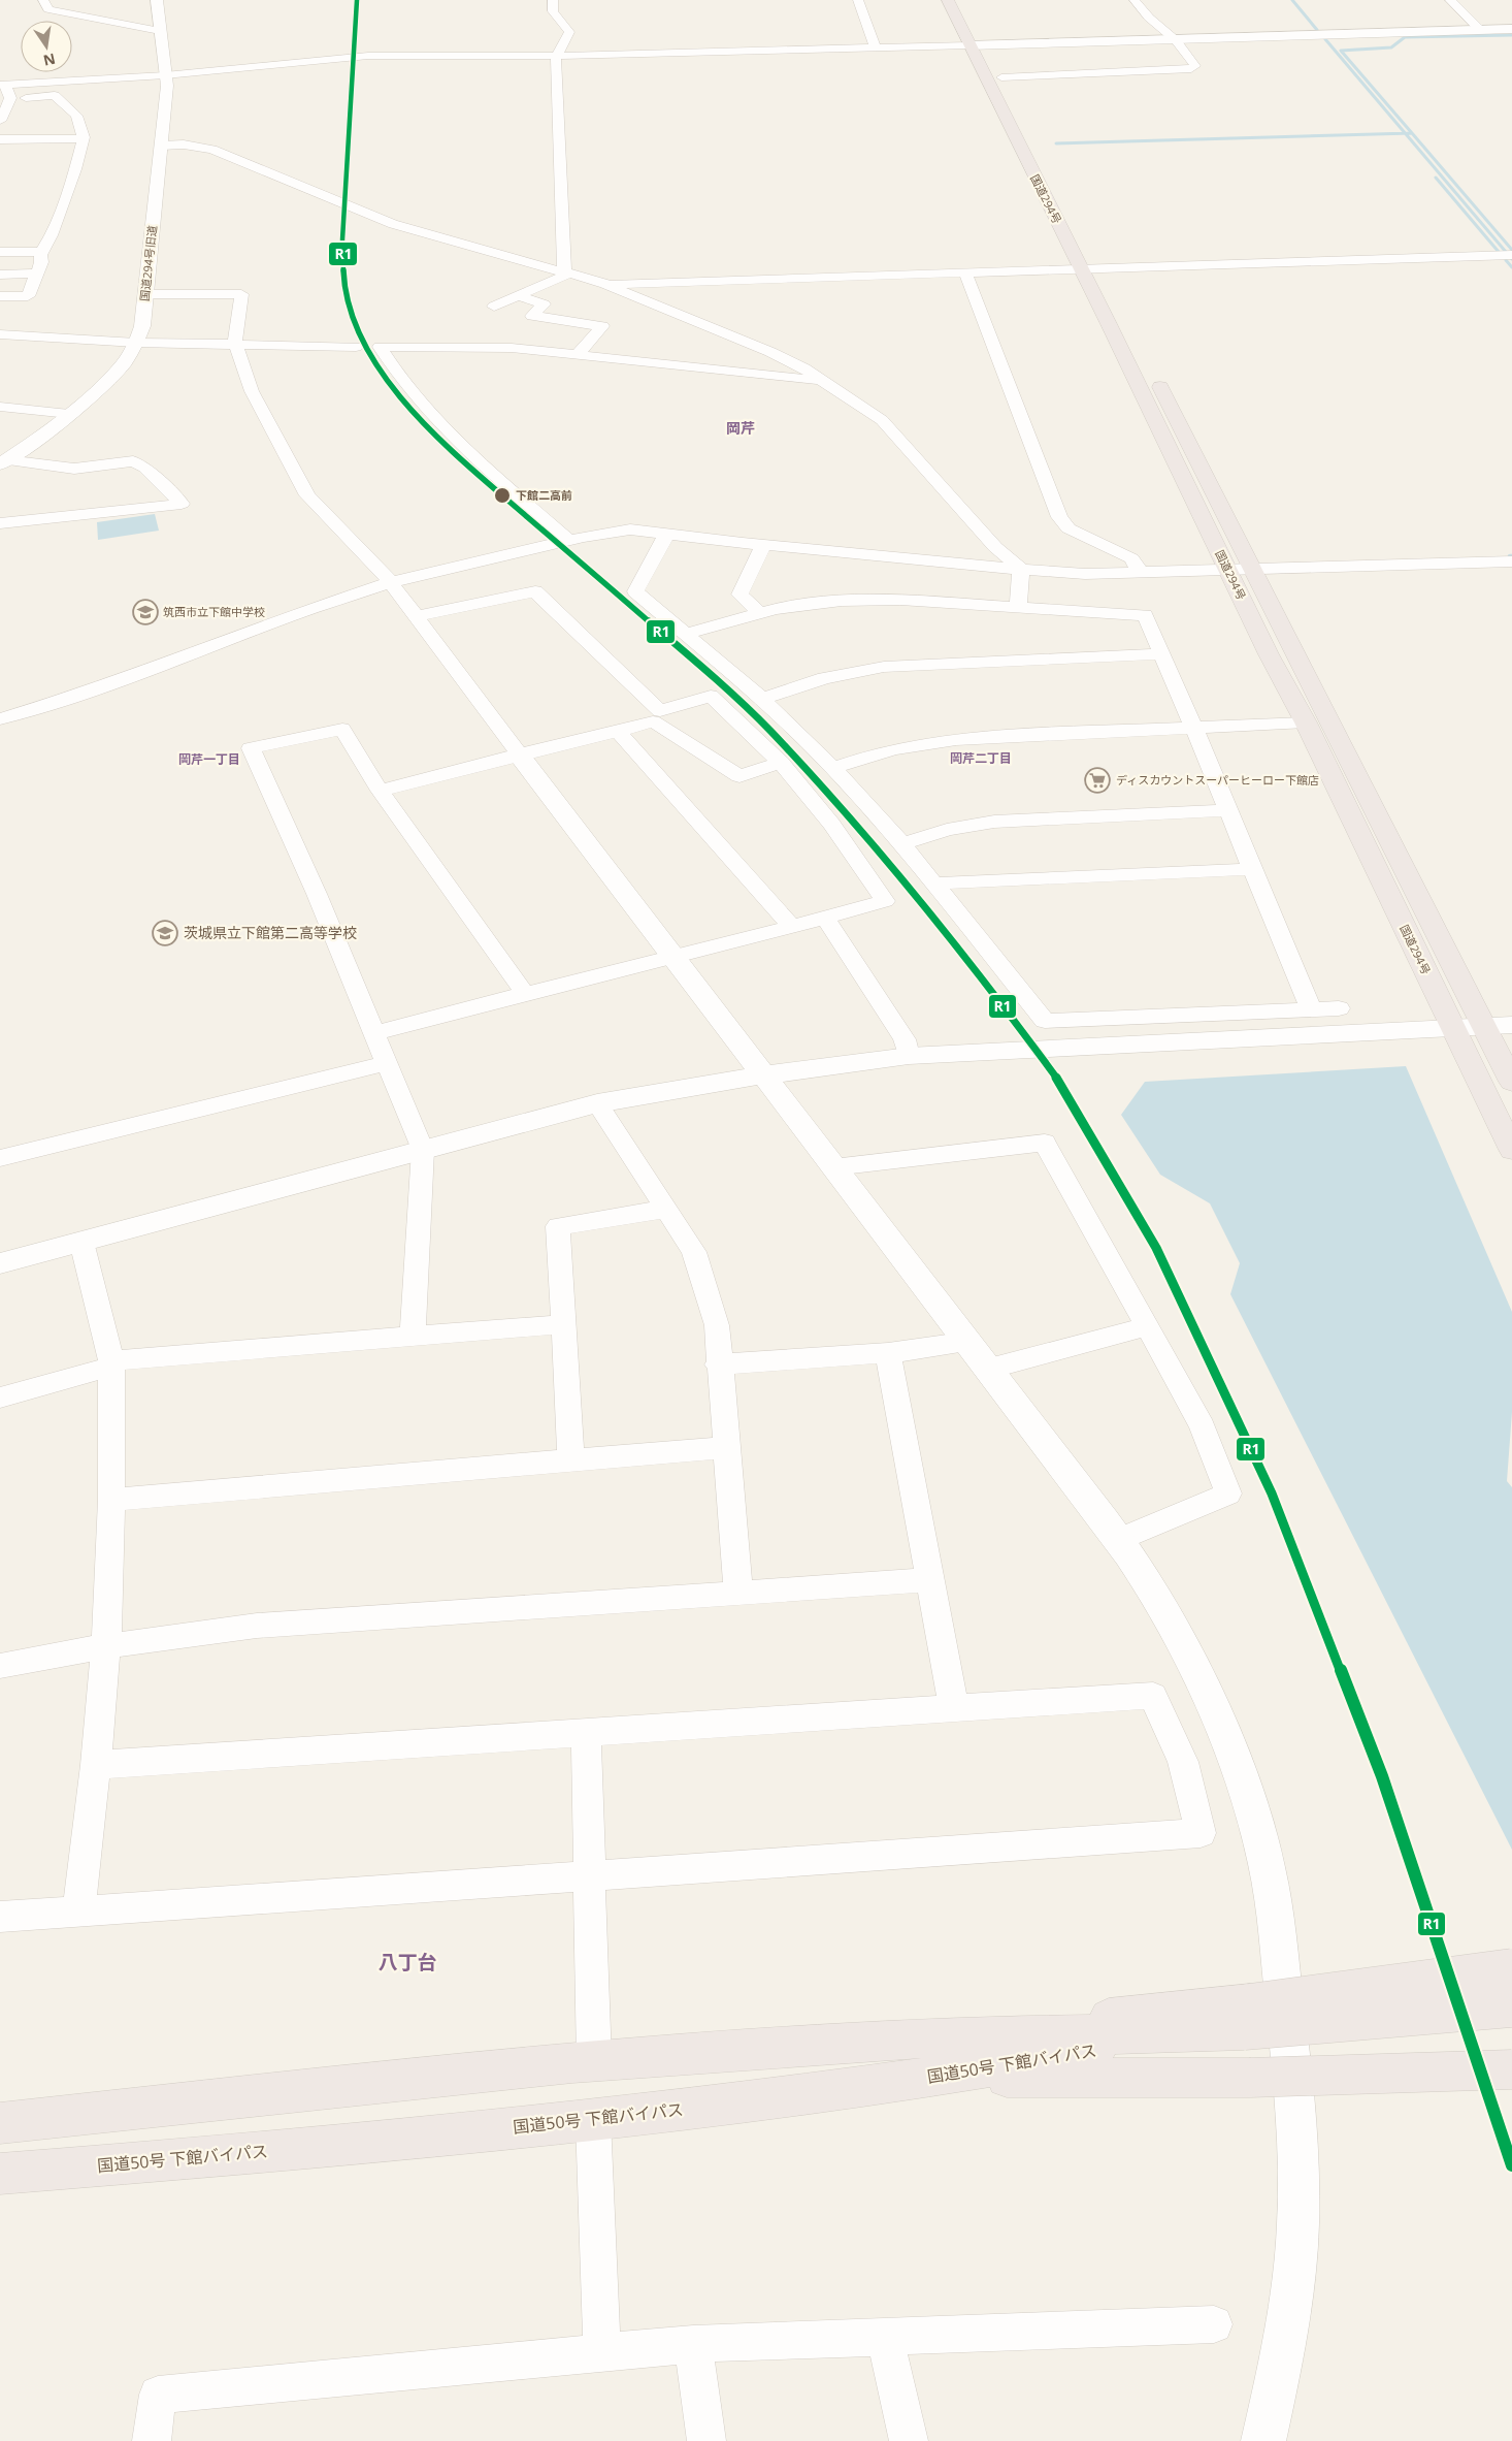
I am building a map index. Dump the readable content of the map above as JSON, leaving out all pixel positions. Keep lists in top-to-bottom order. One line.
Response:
{"streets":{"highway":["国道294号","国道50号 下館バイパス"],"street":["国道294号旧道"]},"districts":["岡芹","岡芹二丁目","岡芹一丁目","八丁台"],"places":{"other":["下館二高前"],"school or university":["筑西市立下館中学校","茨城県立下館第二高等学校"],"supermarket":["ディスカウントスーパーヒーロー下館店"]},"lines":["transit line R1"],"north":"bottom"}
